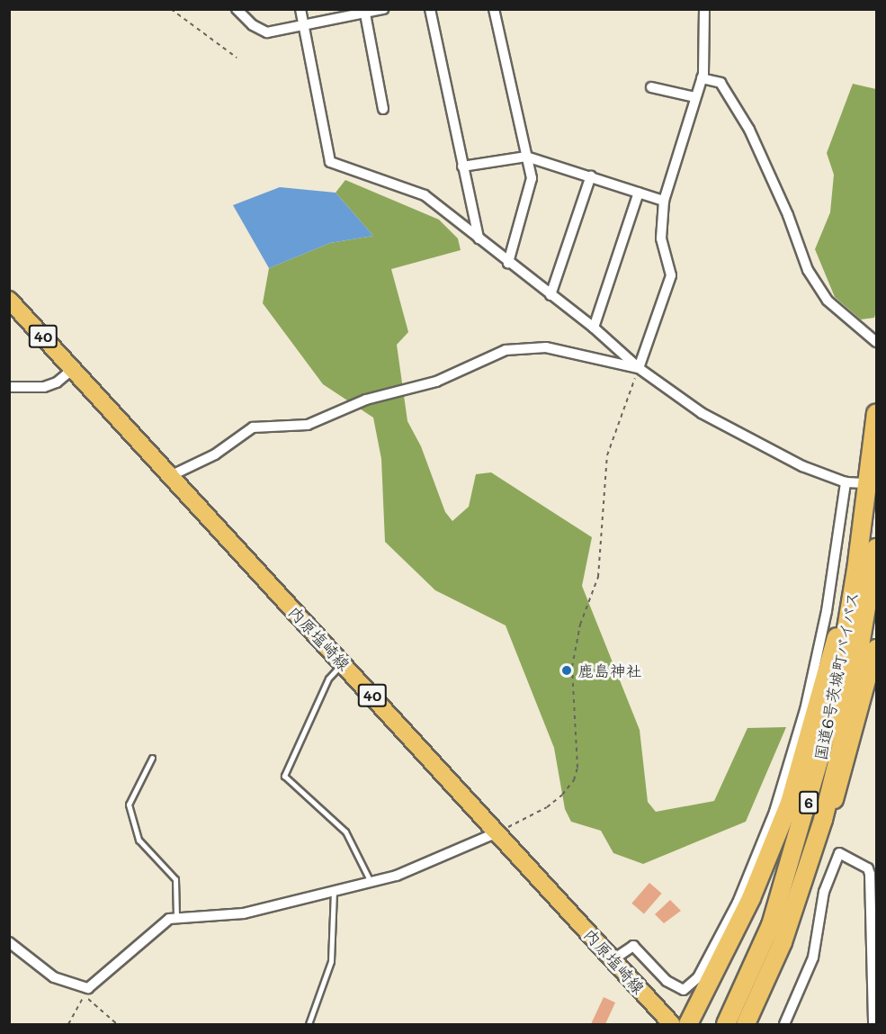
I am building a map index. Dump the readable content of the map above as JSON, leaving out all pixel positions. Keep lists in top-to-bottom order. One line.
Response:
{"streets":{"highway":["国道6号茨城町バイパス","6"],"main road":["40","内原塩崎線"]},"crossings":[["国道6号茨城町バイパス","6"]],"places":["鹿島神社"]}
